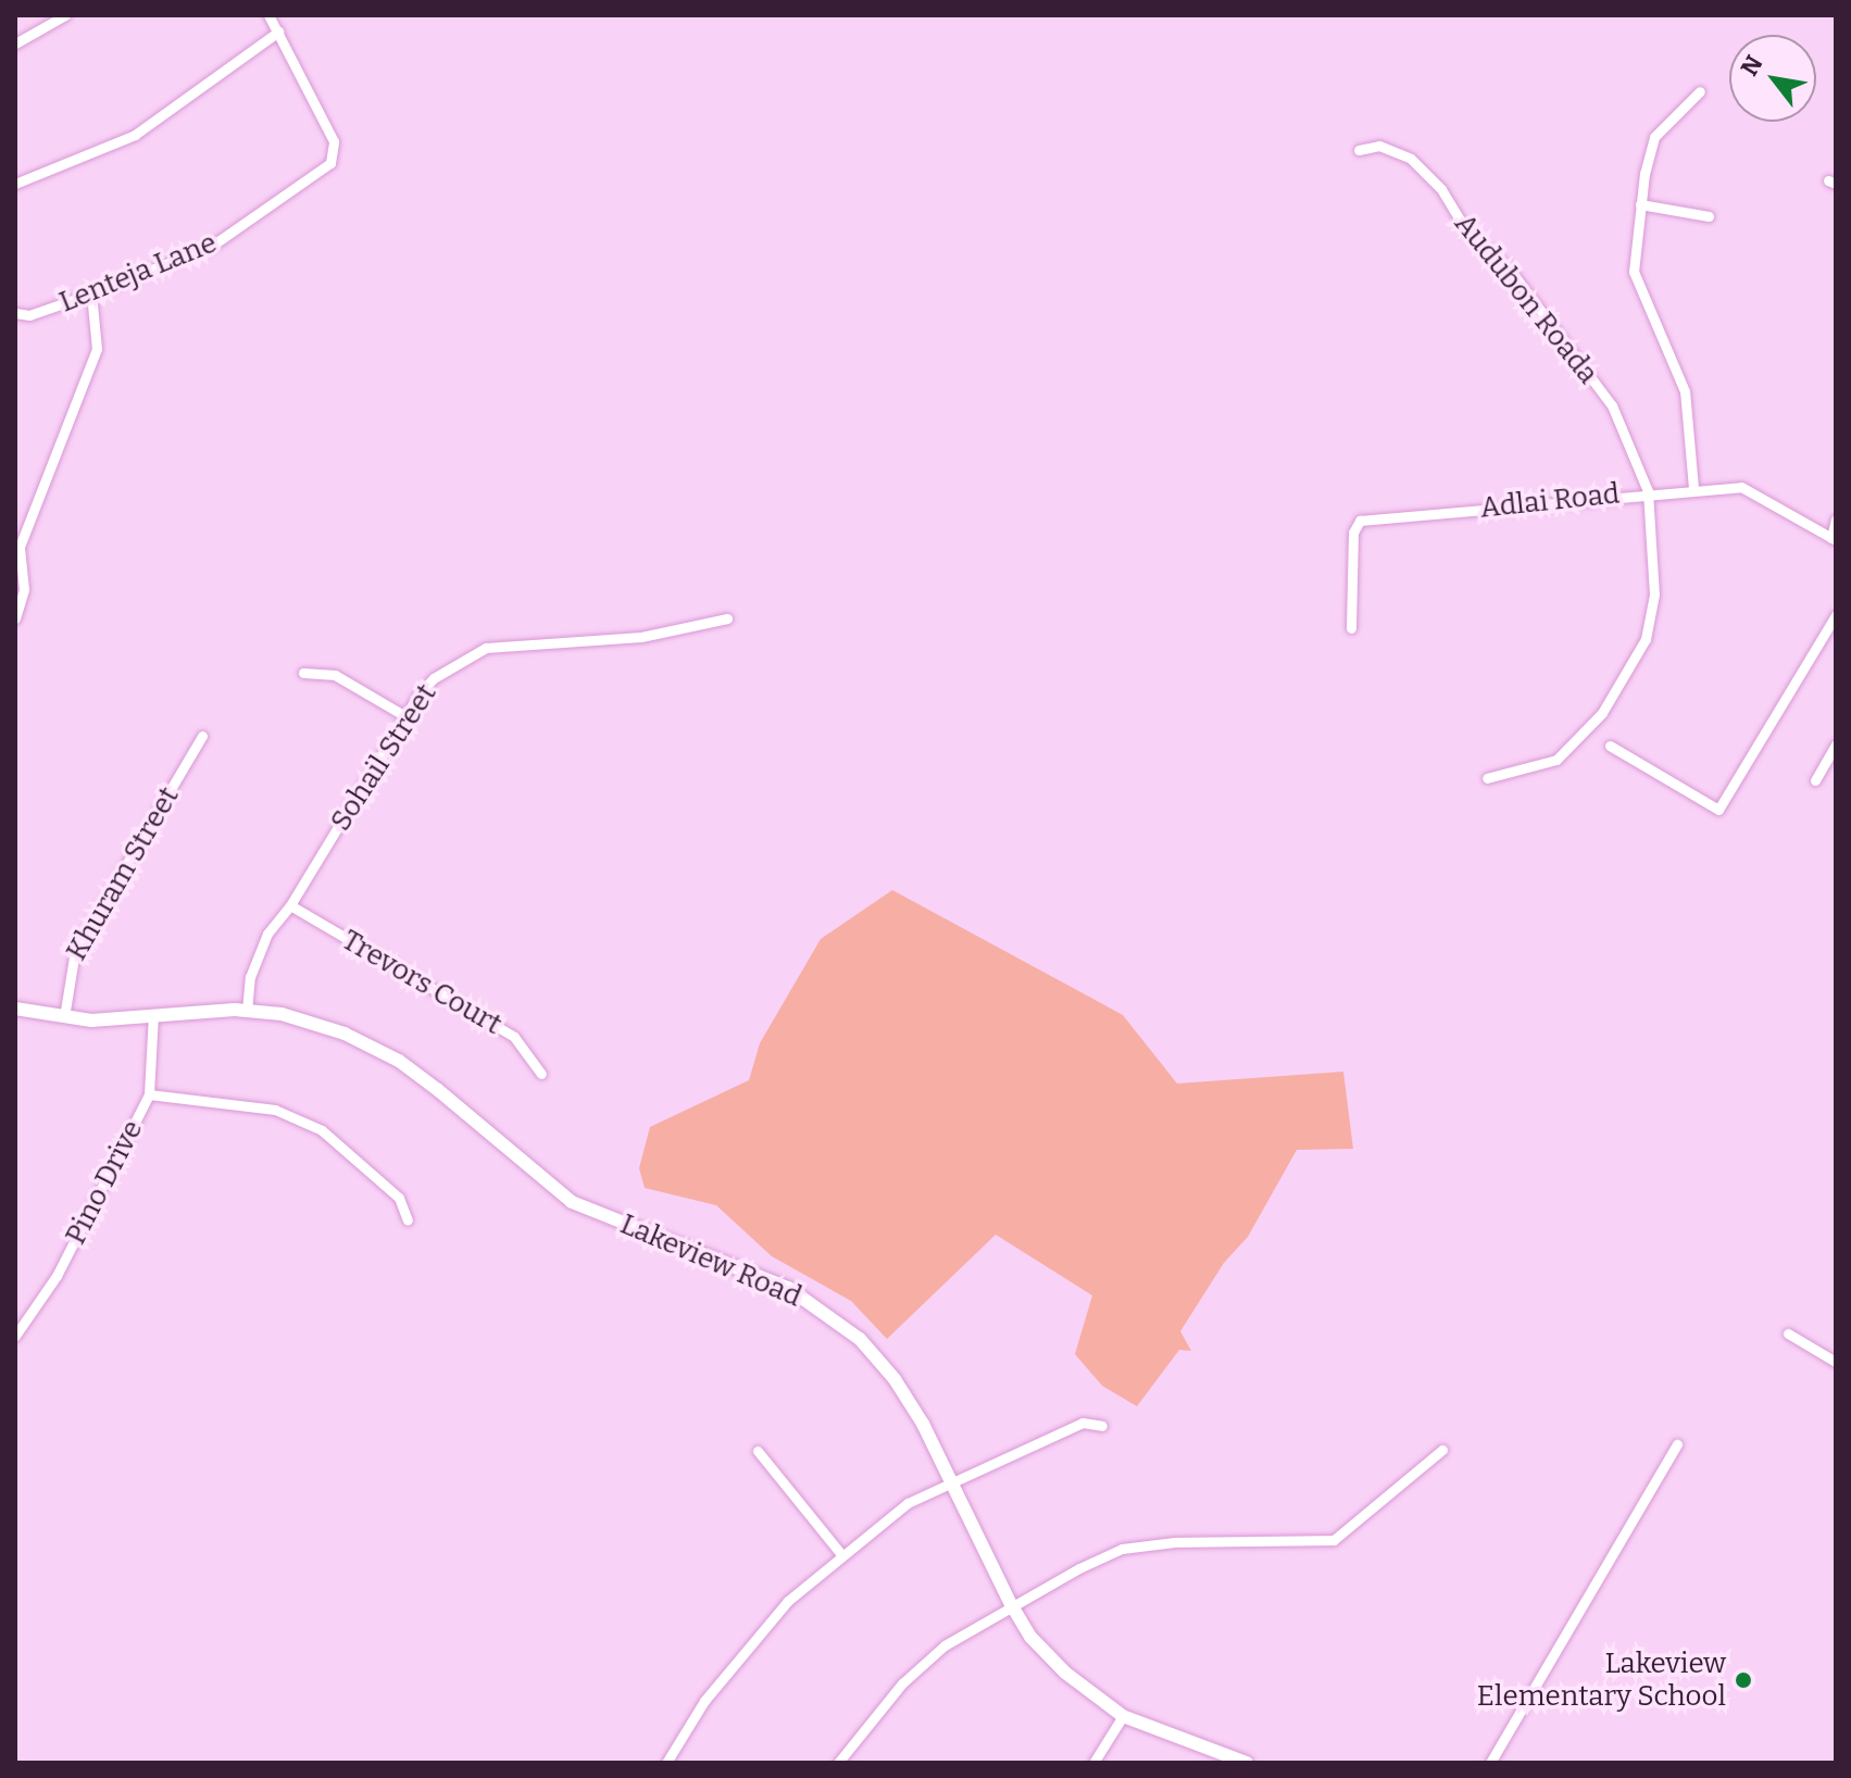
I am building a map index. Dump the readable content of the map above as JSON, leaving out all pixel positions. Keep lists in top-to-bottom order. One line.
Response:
{"streets":{"street":["Lenteja Lane","Audubon Roada","Adlai Road","Sohail Street","Khuram Street","Trevors Court","Pino Drive","Lakeview Road"]},"crossings":[["Audubon Roada","Adlai Road"],["Sohail Street","Trevors Court"],["Sohail Street","Lakeview Road"],["Khuram Street","Lakeview Road"],["Pino Drive","Lakeview Road"]],"places":["Lakeview Elementary School"],"north":"top left"}
